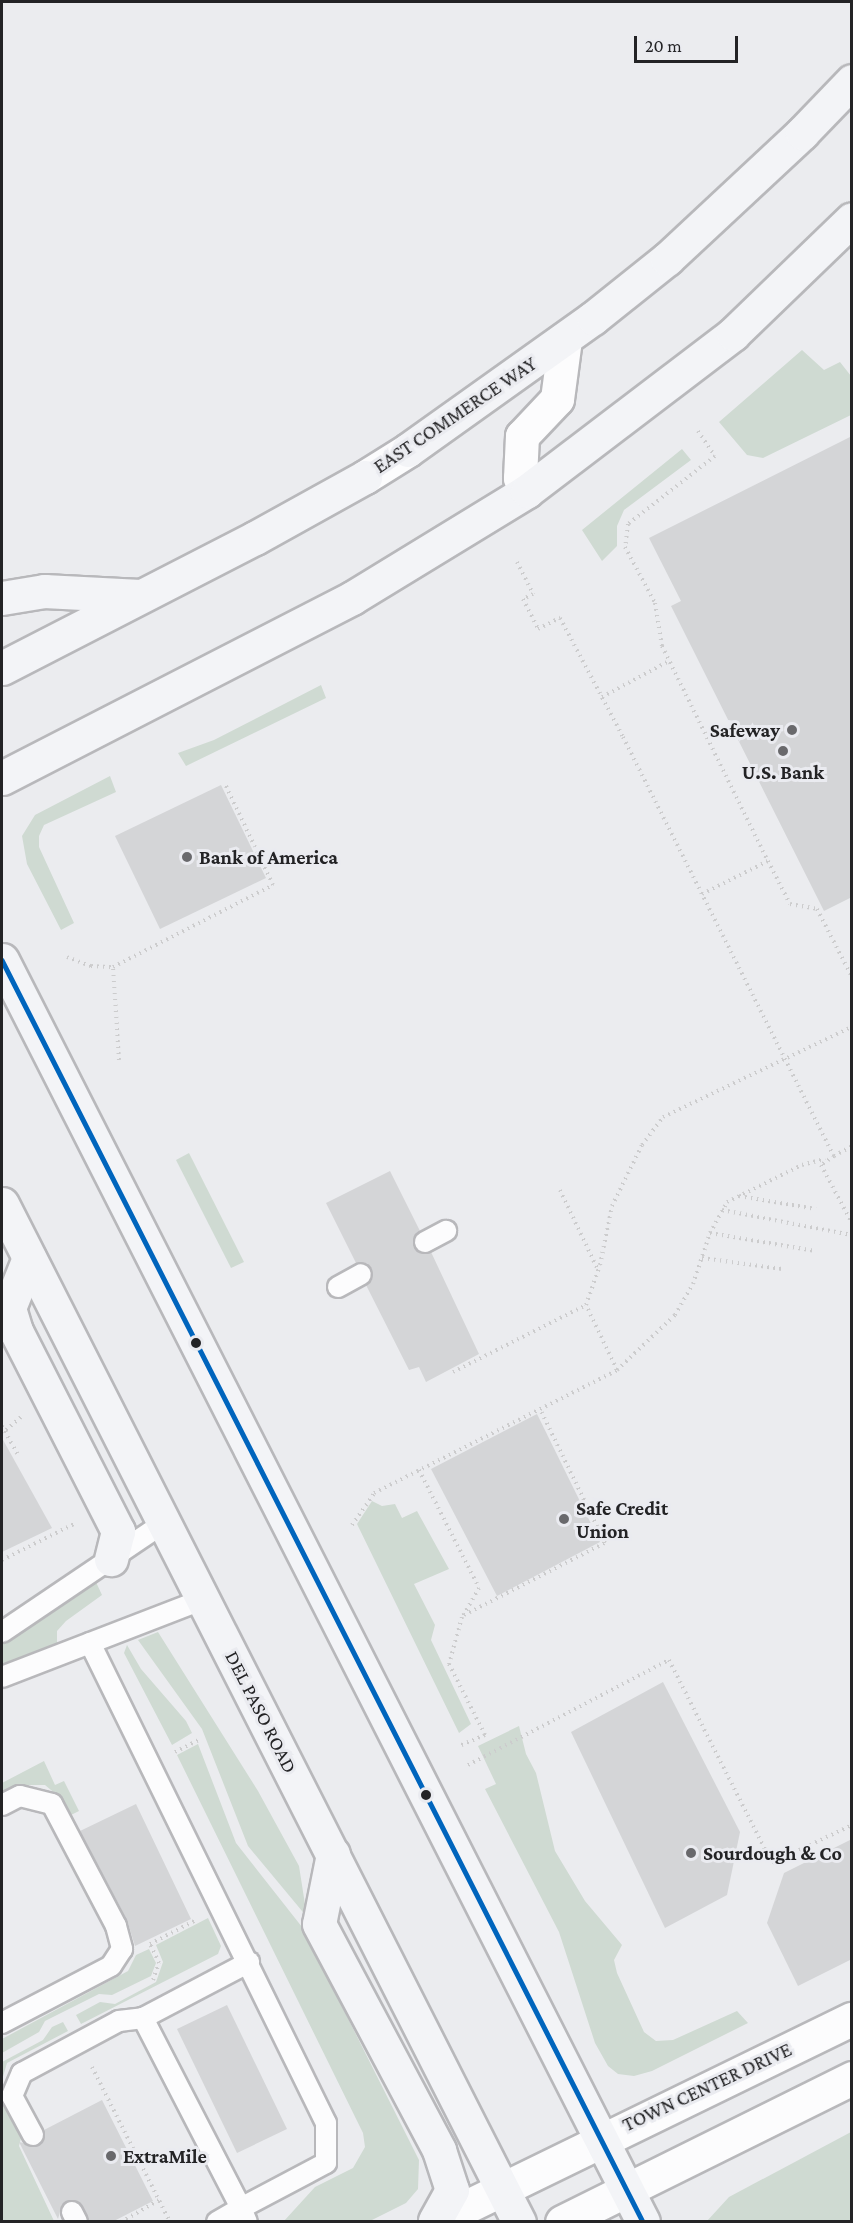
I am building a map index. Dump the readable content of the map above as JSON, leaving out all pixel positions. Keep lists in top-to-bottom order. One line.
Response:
{"streets":{"main road":["EAST COMMERCE WAY","DEL PASO ROAD"],"street":["TOWN CENTER DRIVE"]},"crossings":[["DEL PASO ROAD","TOWN CENTER DRIVE"]],"places":["Safeway","U.S. Bank","Bank of America","Safe Credit Union","Sourdough & Co","ExtraMile"],"scale_bar":"20 m"}
